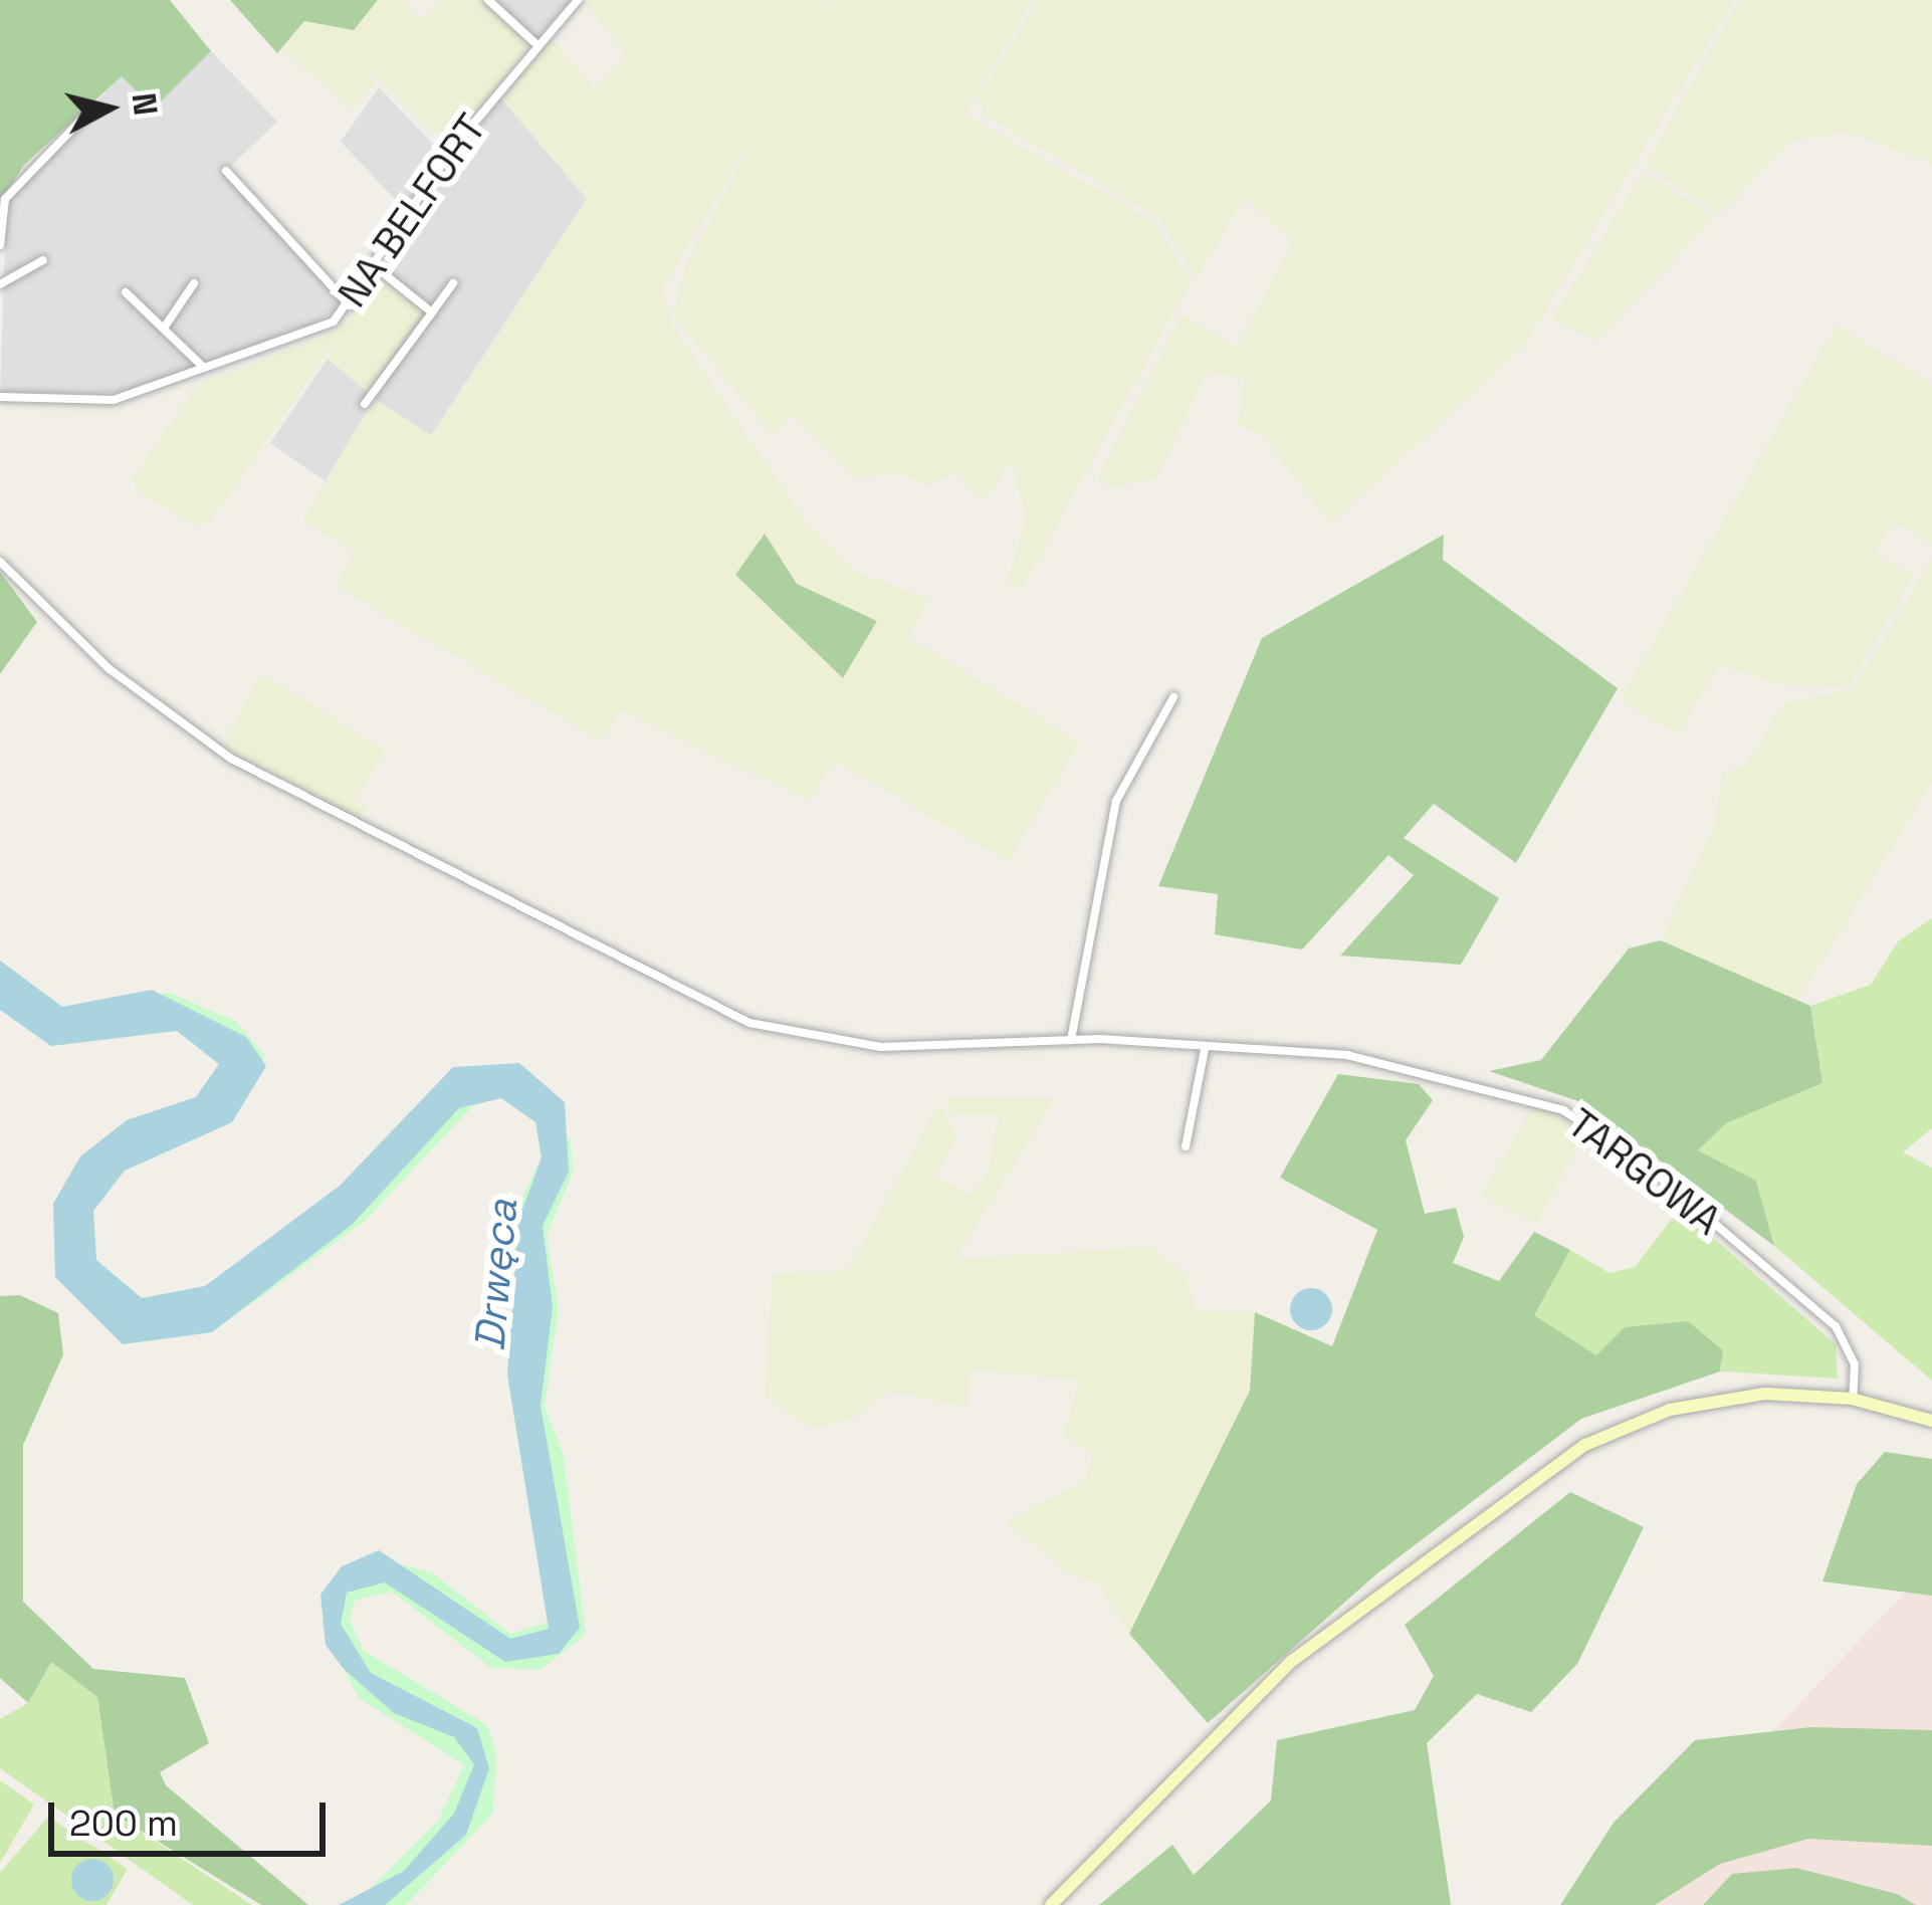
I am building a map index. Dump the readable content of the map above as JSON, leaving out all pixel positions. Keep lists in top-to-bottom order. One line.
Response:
{"streets":{"street":["NA BELFORT","TARGOWA"]},"water":["Drwęca"],"scale_bar":"200 m","north":"right"}
